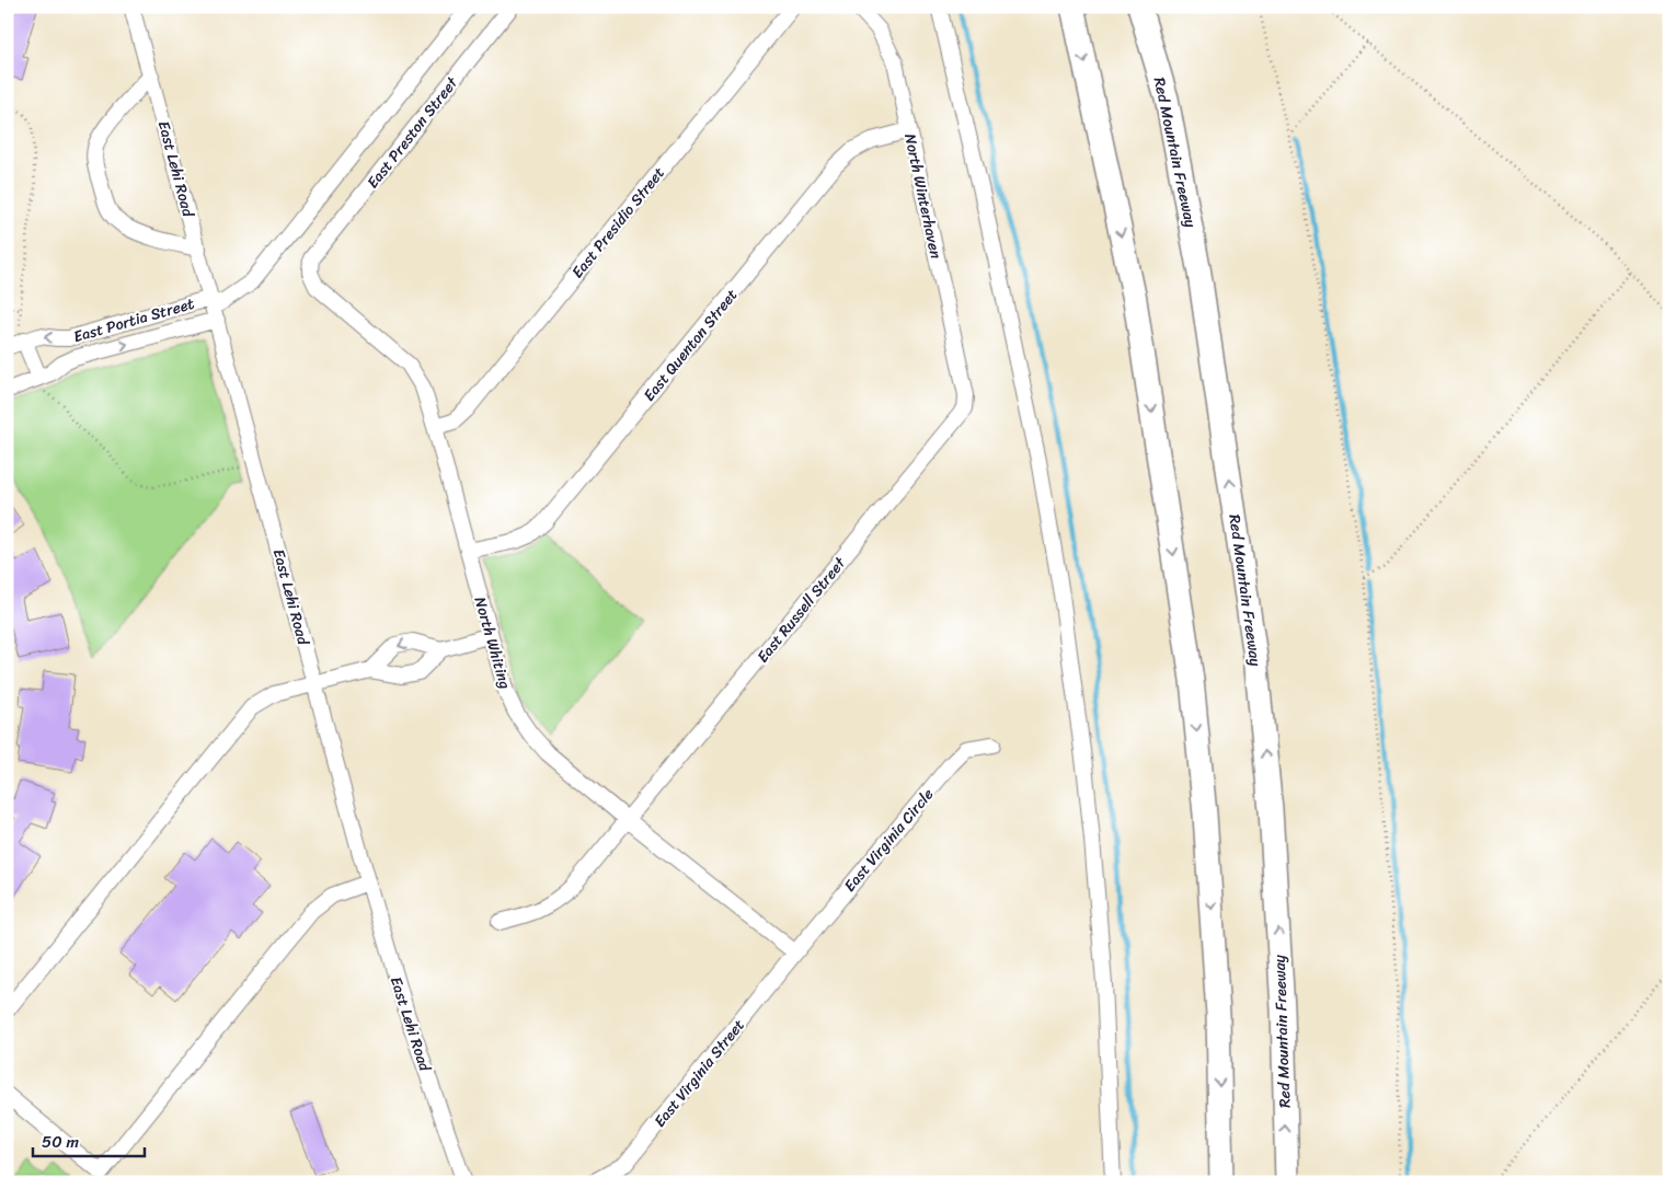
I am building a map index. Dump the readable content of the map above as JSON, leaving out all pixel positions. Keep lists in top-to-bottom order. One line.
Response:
{"streets":{"highway":["Red Mountain Freeway"],"street":["East Preston Street","East Lehi Road","North Winterhaven","East Presidio Street","East Portia Street","East Quenton Street","East Russell Street","North Whiting","East Virginia Circle","East Virginia Street"]},"crossings":[["East Preston Street","North Whiting"],["East Lehi Road","East Portia Street"],["North Winterhaven","East Quenton Street"],["North Winterhaven","East Russell Street"],["East Presidio Street","North Whiting"],["East Quenton Street","North Whiting"],["East Russell Street","North Whiting"],["North Whiting","East Virginia Circle"],["North Whiting","East Virginia Street"],["East Virginia Circle","East Virginia Street"]],"scale_bar":"50 m"}
